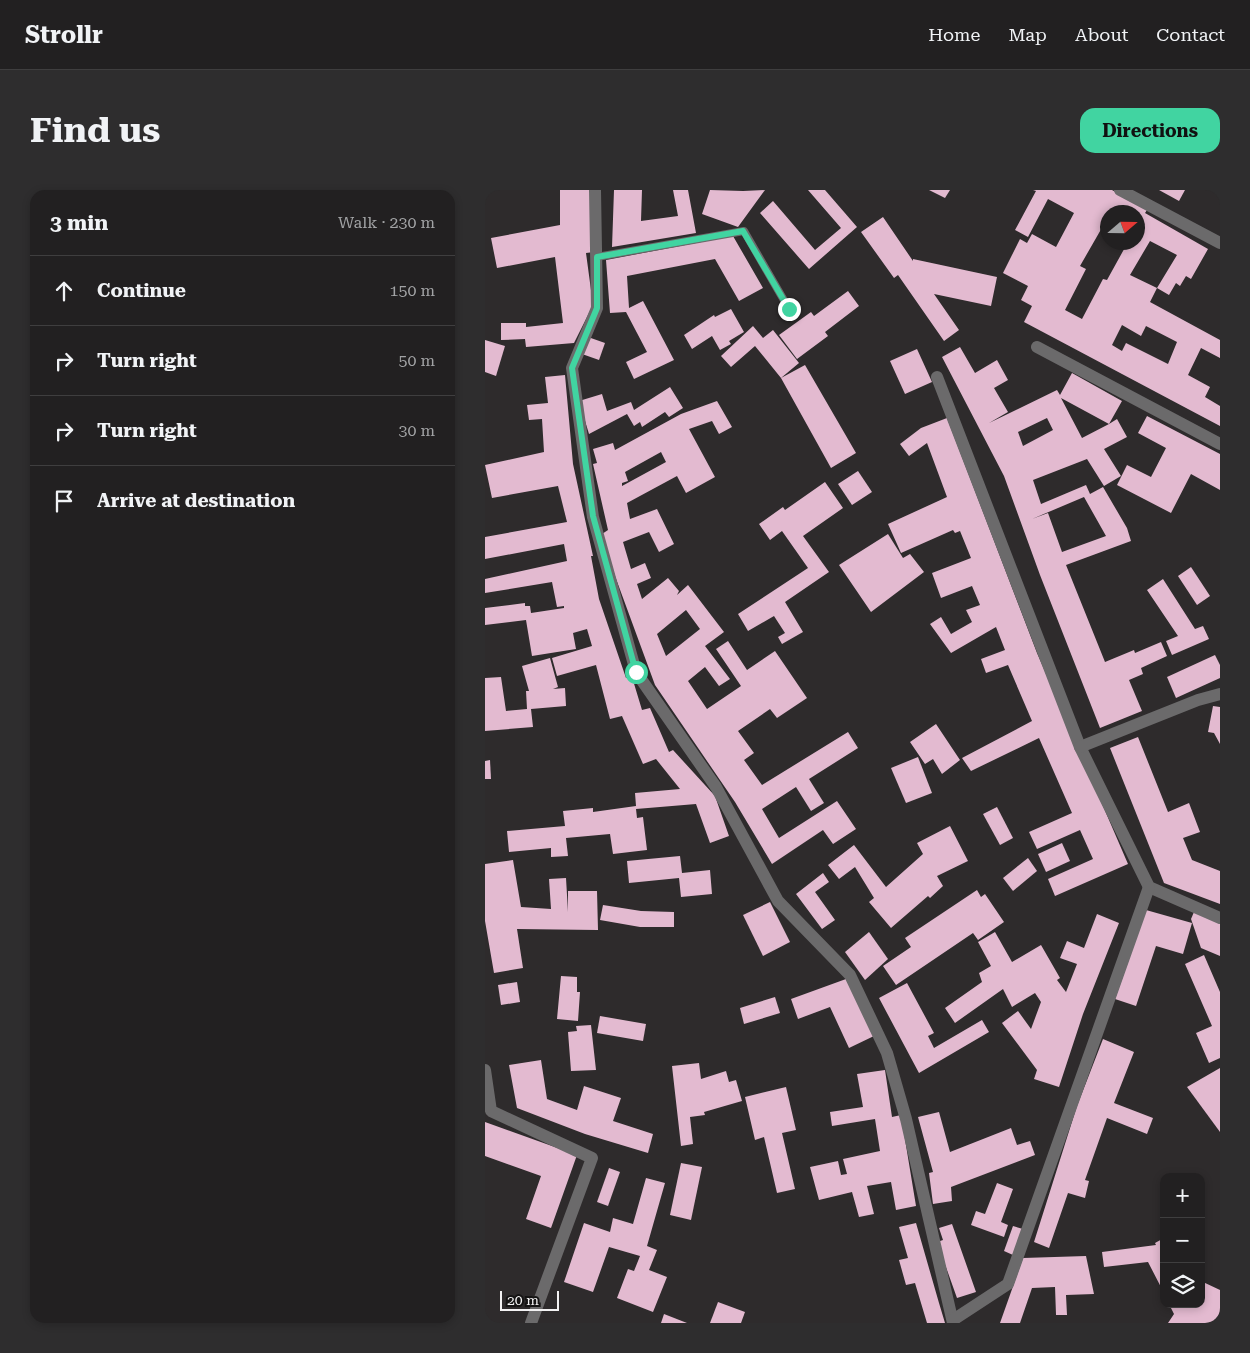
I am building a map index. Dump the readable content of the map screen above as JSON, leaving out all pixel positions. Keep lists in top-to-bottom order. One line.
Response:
{"scale_bar":"20 m","north":"right","page":{"header":"Strollr","nav":["Home","Map","About","Contact"],"buttons":"Directions","title":"Find us","heading":["3 min","Walk · 230 m"],"list":[["Continue","150 m"],["Turn right","50 m"],["Turn right","30 m"],"Arrive at destination"],"map_buttons":["+","−"],"scale":"20 m"}}
